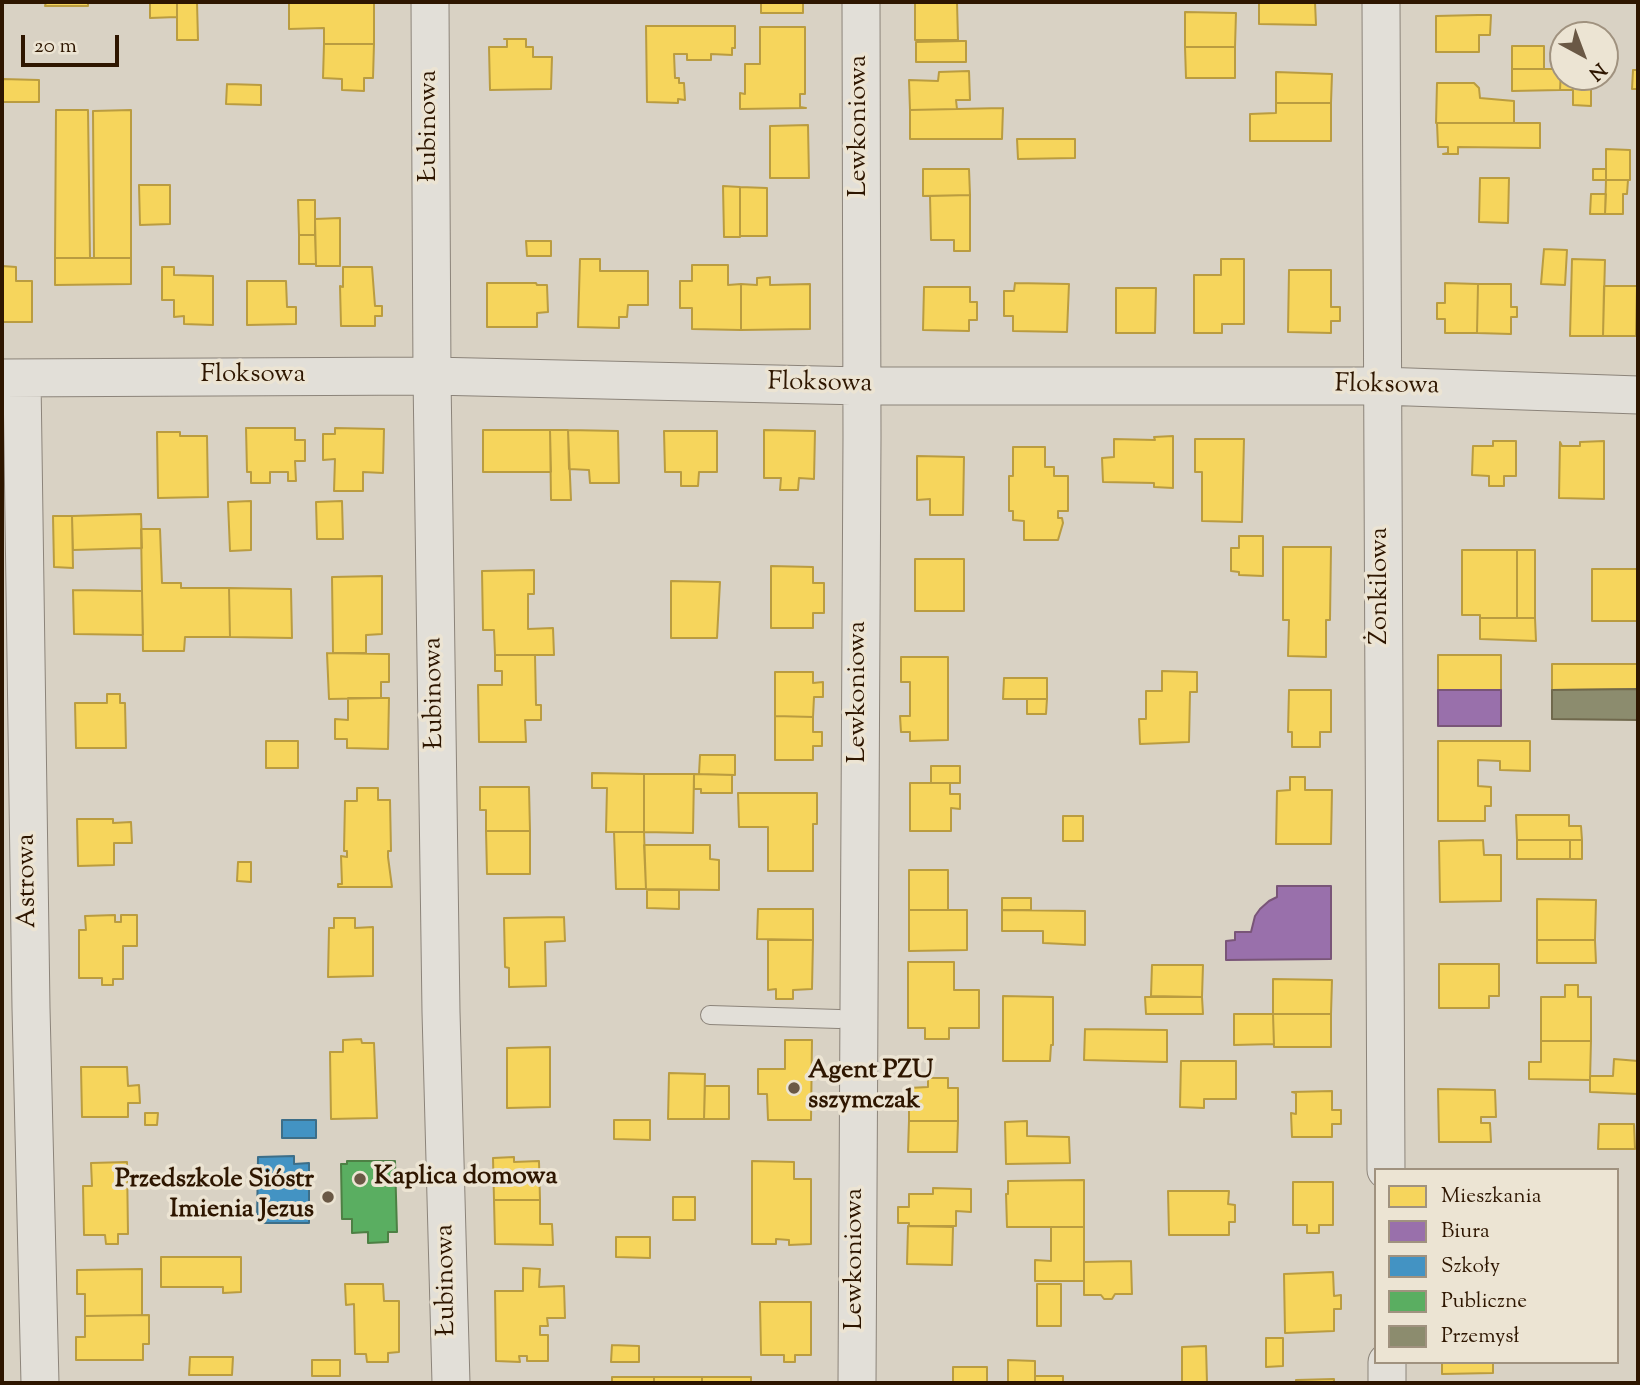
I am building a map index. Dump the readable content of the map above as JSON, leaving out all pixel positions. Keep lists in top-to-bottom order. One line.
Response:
{"streets":{"street":["Łubinowa","Lewkoniowa","Floksowa","Żonkilowa","Astrowa"]},"crossings":[["Łubinowa","Floksowa"],["Lewkoniowa","Floksowa"],["Floksowa","Żonkilowa"],["Floksowa","Astrowa"]],"places":["Agent PZU sszymczak","Kaplica domowa","Przedszkole Sióstr Imienia Jezus"],"legend":["Mieszkania","Biura","Szkoły","Publiczne","Przemysł"],"scale_bar":"20 m","north":"bottom right"}
